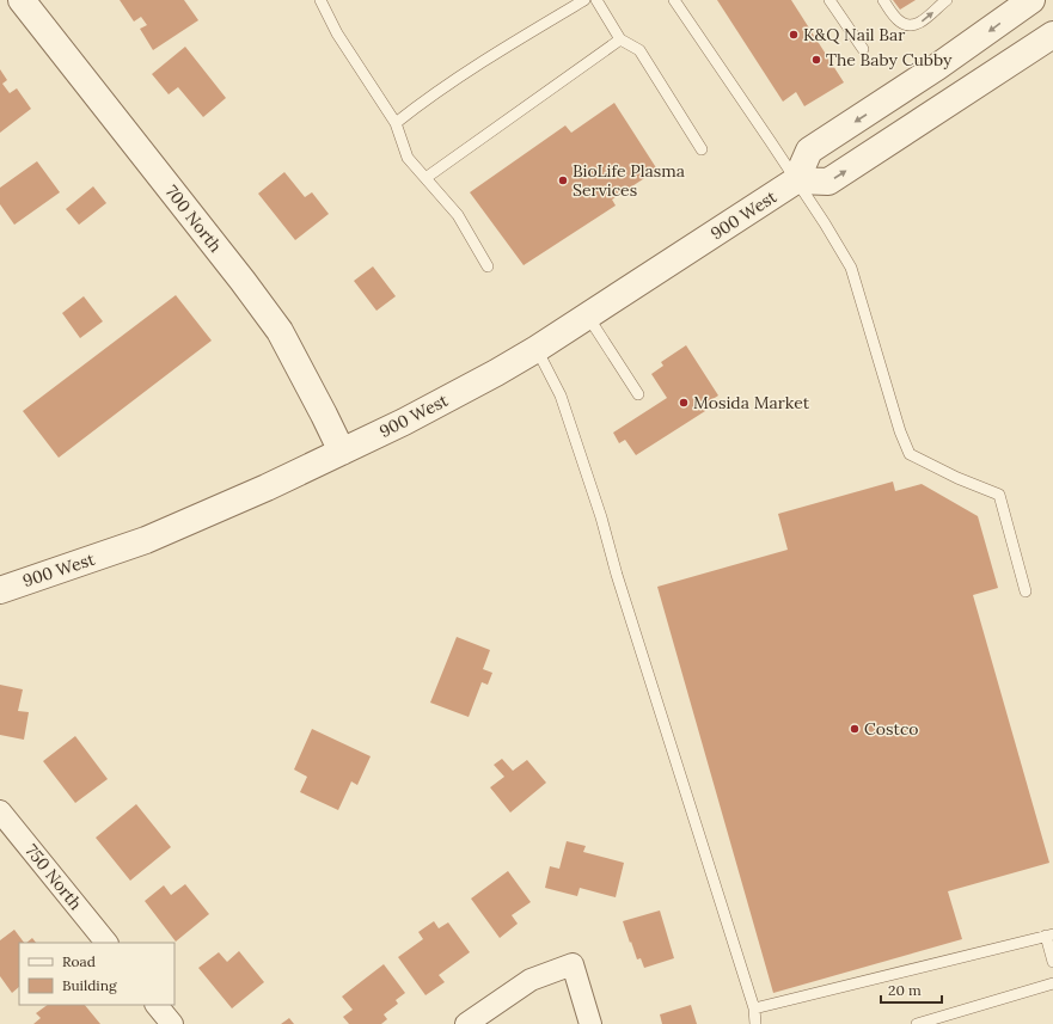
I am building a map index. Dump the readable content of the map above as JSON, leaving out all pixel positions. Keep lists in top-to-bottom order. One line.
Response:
{"streets":{"street":["900 West","700 North","750 North"]},"crossings":[["900 West","700 North"]],"places":["K&Q Nail Bar","The Baby Cubby","BioLife Plasma Services","Mosida Market","Costco"],"legend":["Road","Building"],"scale_bar":"20 m"}
